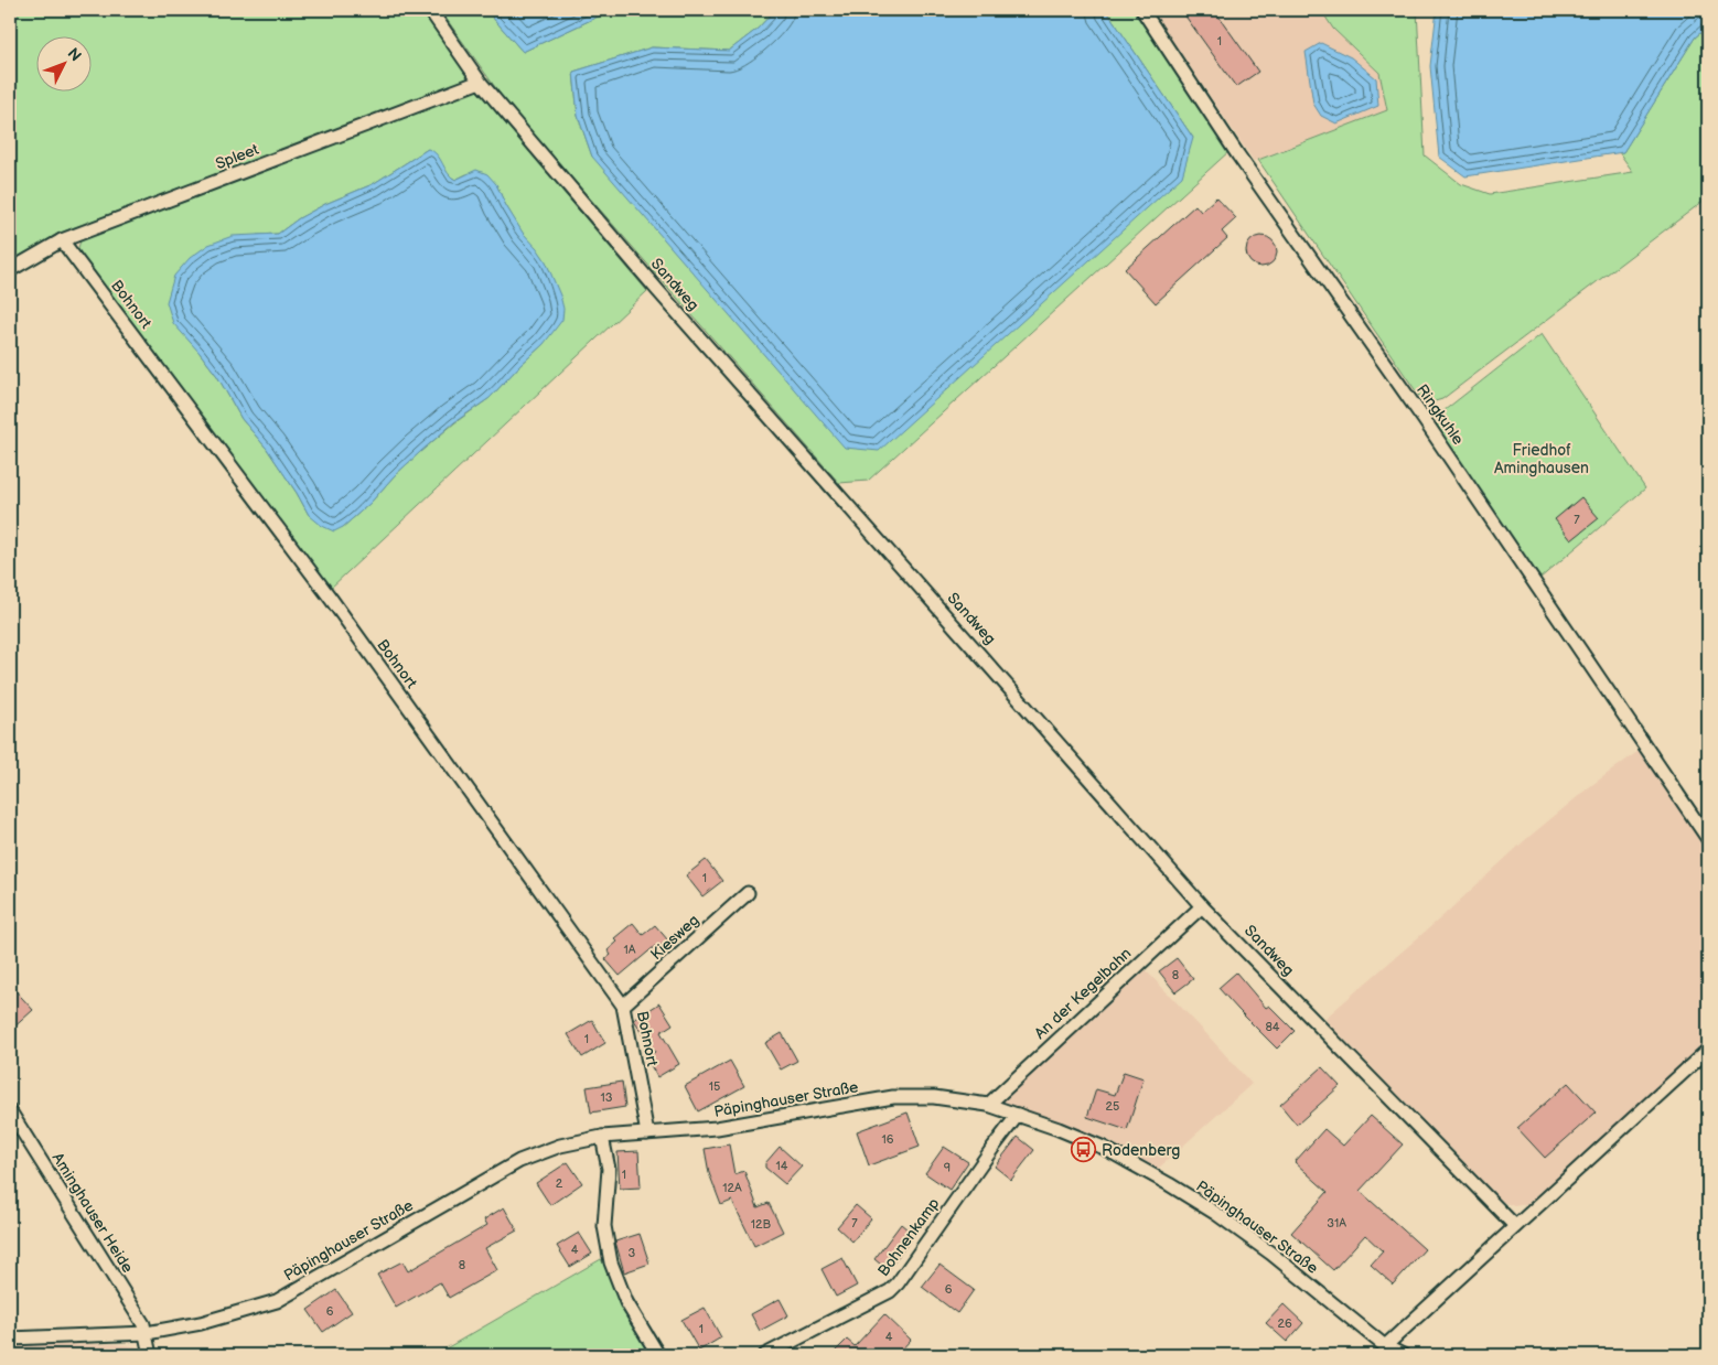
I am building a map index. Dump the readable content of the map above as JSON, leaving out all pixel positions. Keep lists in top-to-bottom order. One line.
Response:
{"streets":{"street":["Spleet","Sandweg","Bohnort","Ringkuhle","Kiesweg","An der Kegelbahn","Päpinghauser Straße","Aminghauser Heide","Bohnenkamp"]},"crossings":[["Spleet","Sandweg"],["Spleet","Bohnort"],["Sandweg","An der Kegelbahn"],["Bohnort","Kiesweg"],["Bohnort","Päpinghauser Straße"],["An der Kegelbahn","Päpinghauser Straße"],["Päpinghauser Straße","Aminghauser Heide"],["Päpinghauser Straße","Bohnenkamp"]],"parks":["Friedhof Aminghausen"],"places":{"bus stop":["Rodenberg"]},"house_numbers":["1","7","1","1A","8","84","1","15","13","25","16","14","9","1","2","12A","7","31A","12B","4","3","8","6","6","26","1","4"],"north":"top right"}
